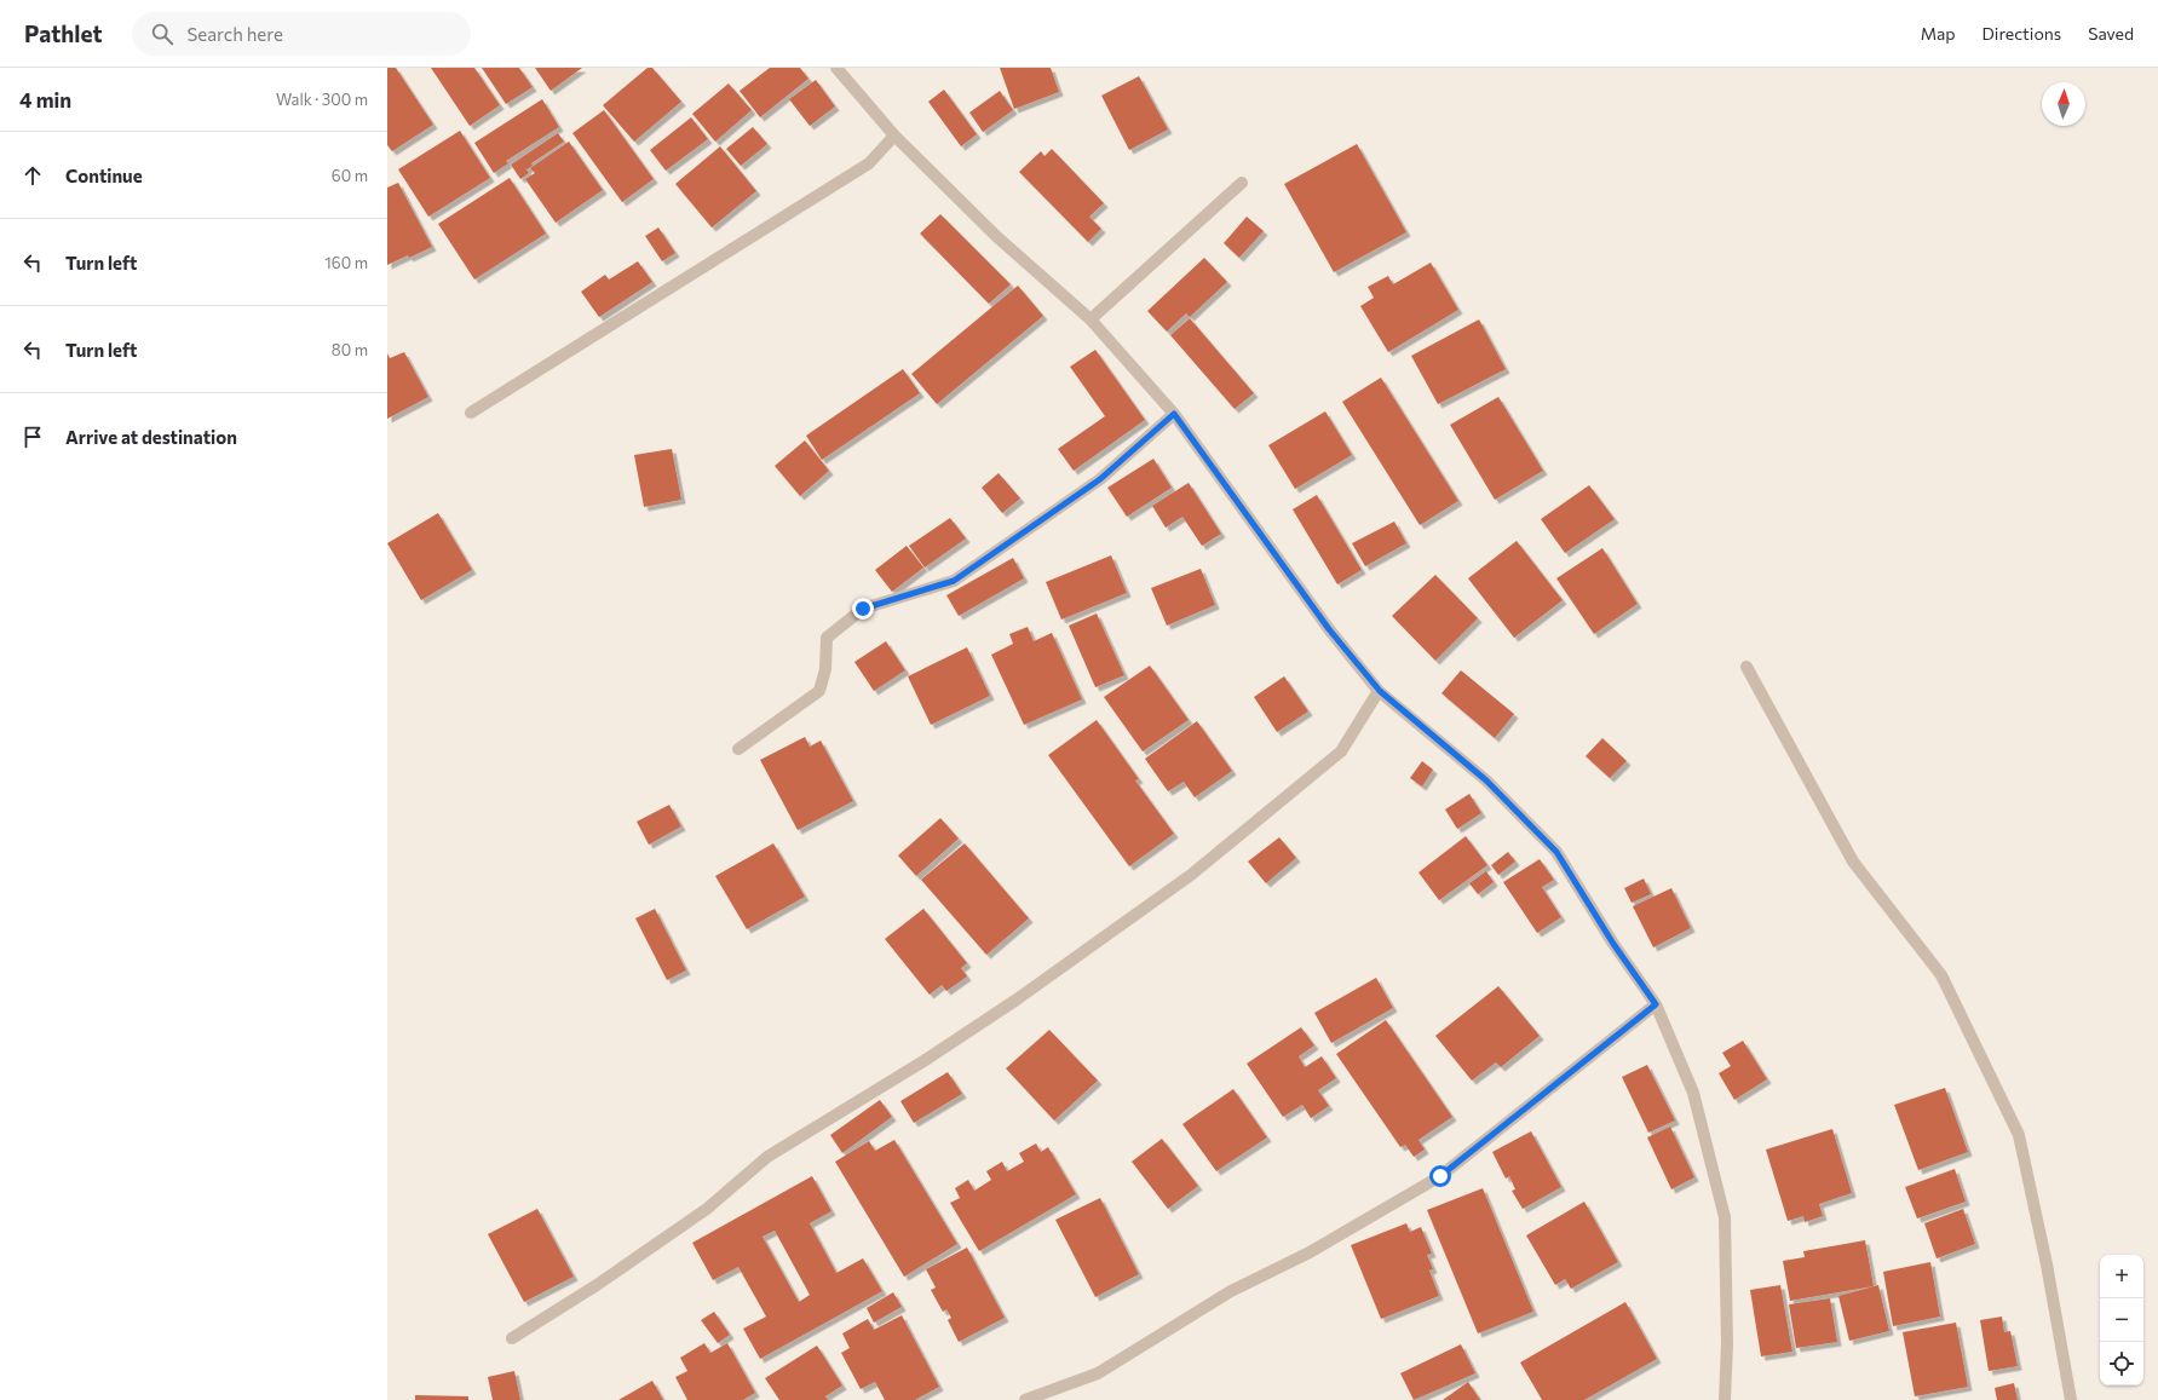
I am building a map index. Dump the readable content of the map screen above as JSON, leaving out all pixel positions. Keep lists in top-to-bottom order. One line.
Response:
{"north":"top","page":{"header":"Pathlet","search":"Search here","nav":["Map","Directions","Saved"],"heading":["4 min","Walk · 300 m"],"list":[["Continue","60 m"],["Turn left","160 m"],["Turn left","80 m"],"Arrive at destination"],"map_buttons":["+","−"]}}
